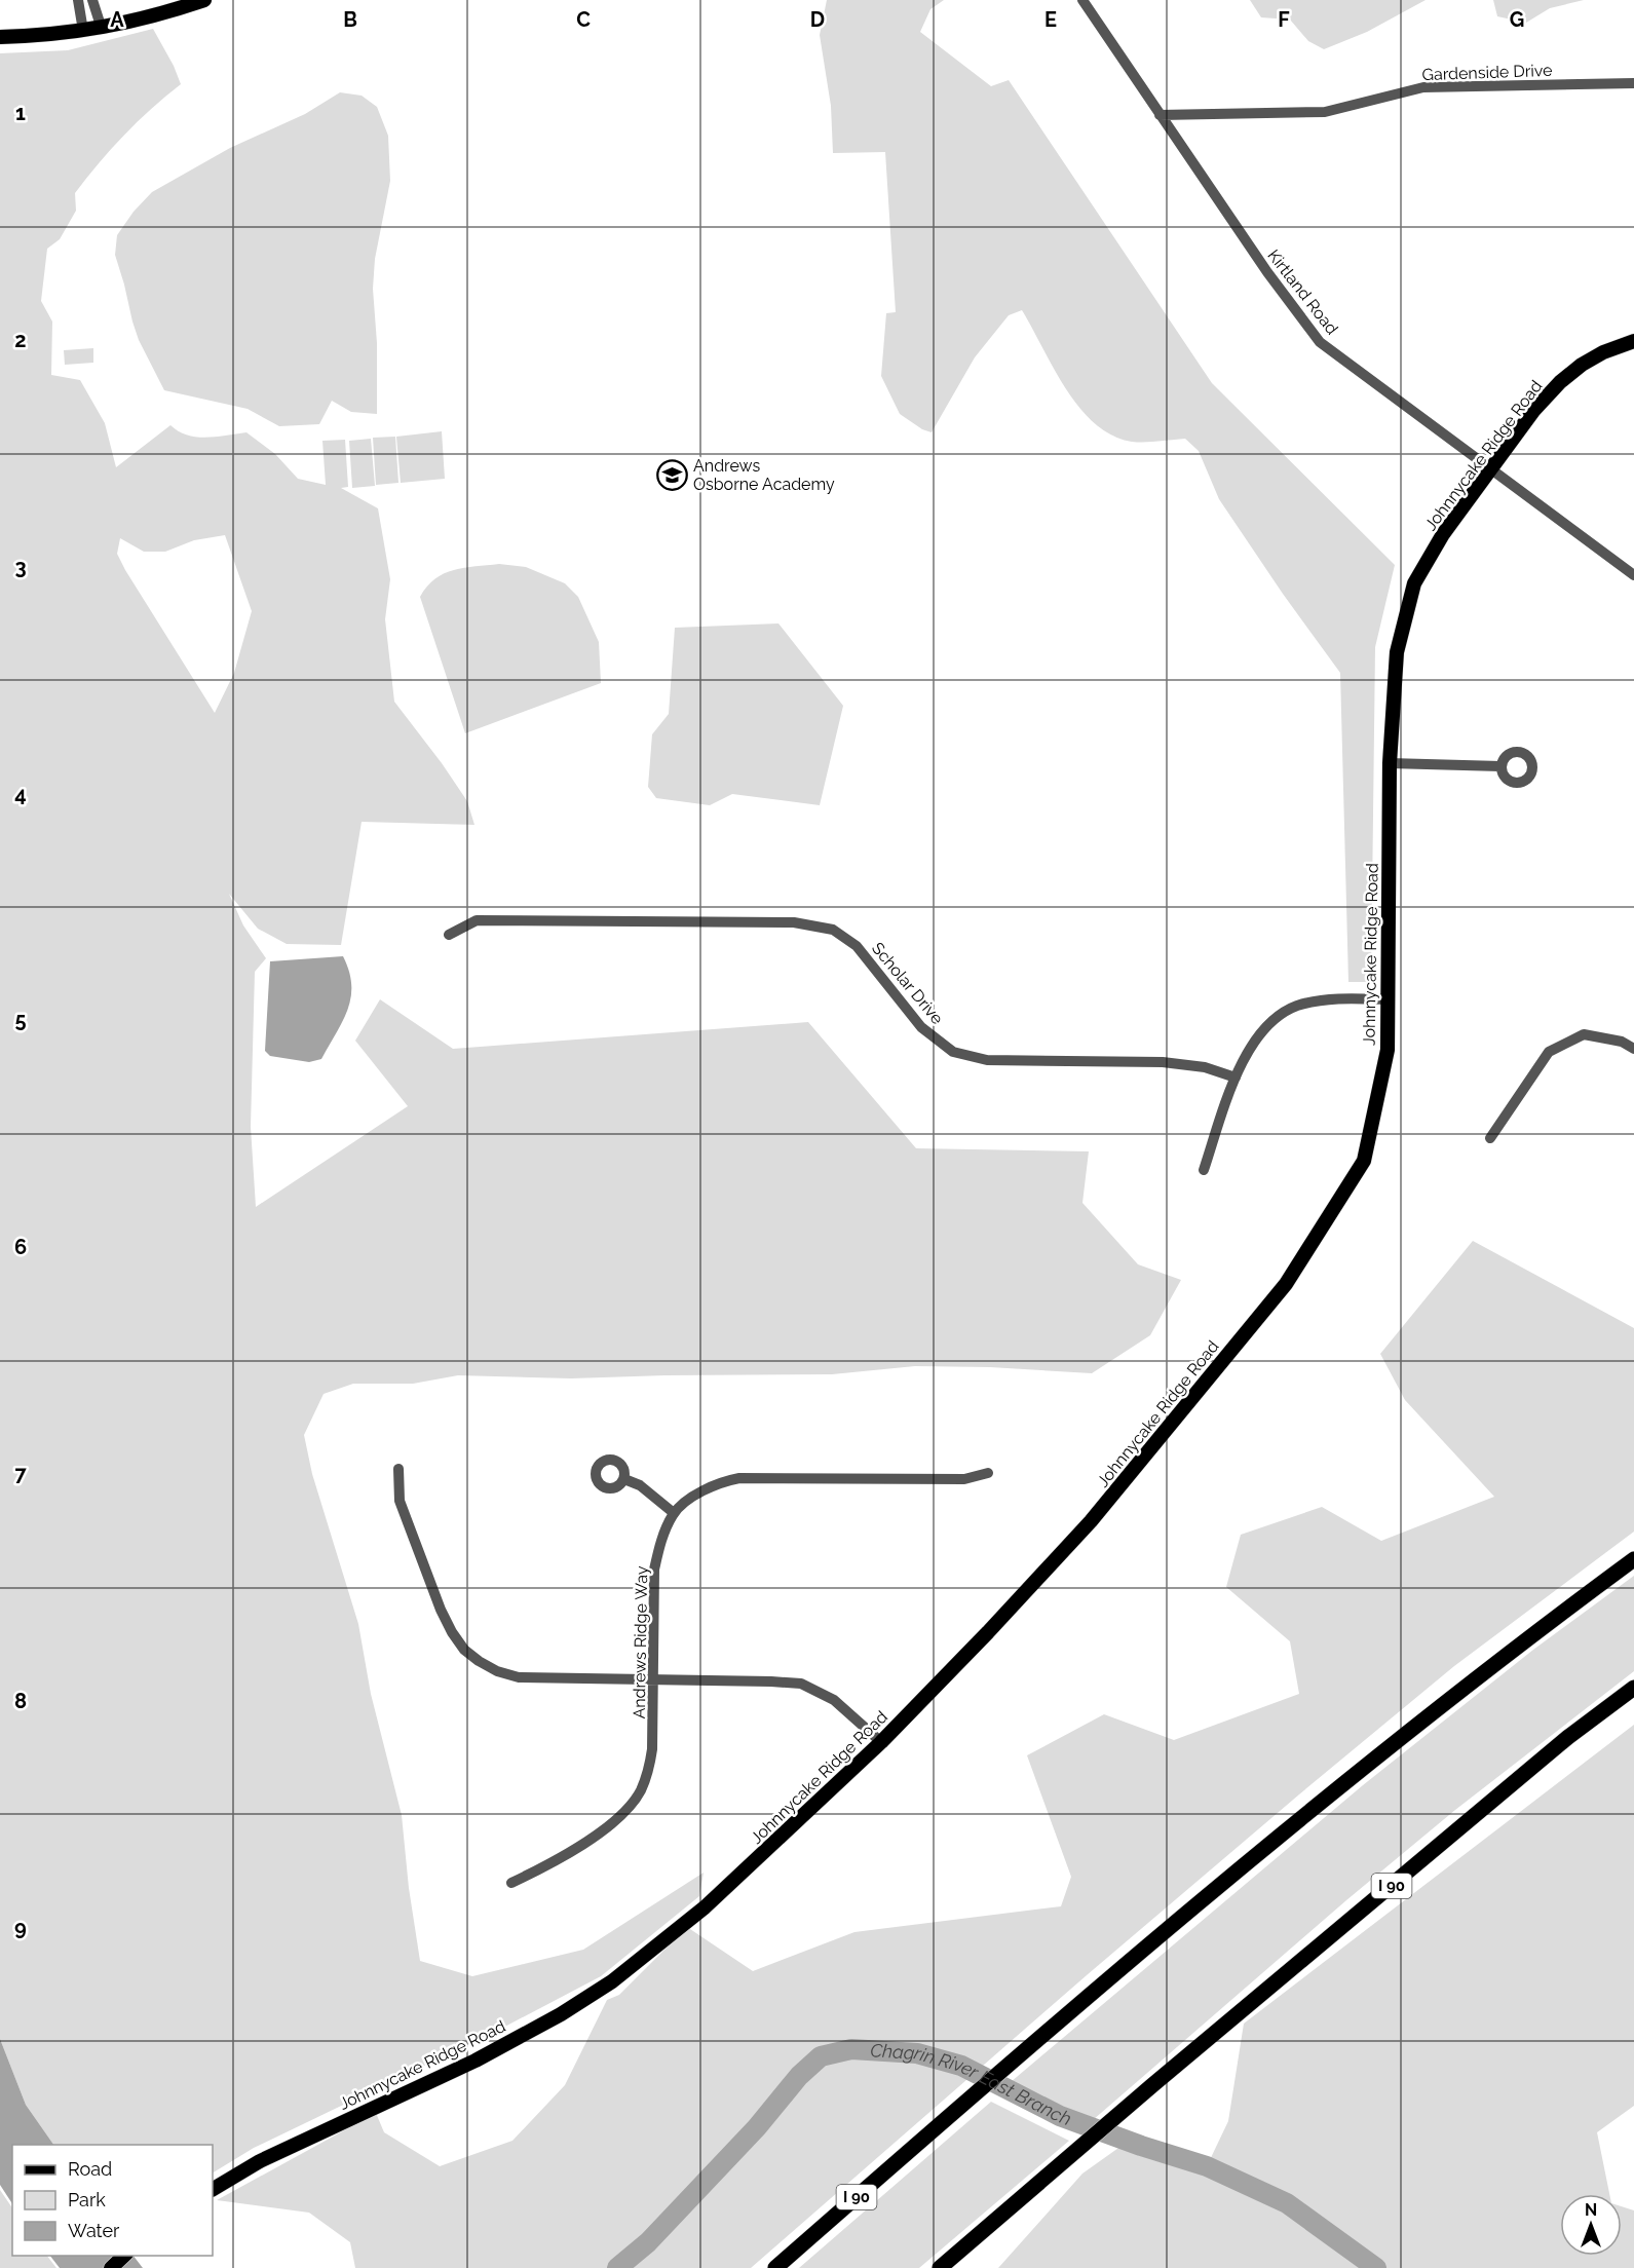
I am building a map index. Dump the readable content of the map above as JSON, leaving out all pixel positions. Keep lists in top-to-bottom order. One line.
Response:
{"streets":{"highway":["I 90"],"main road":["Johnnycake Ridge Road"],"street":["Gardenside Drive","Kirtland Road","Scholar Drive","Andrews Ridge Way"]},"crossings":[["Gardenside Drive","Kirtland Road"],["Kirtland Road","Johnnycake Ridge Road"]],"water":["Chagrin River East Branch"],"places":{"school or university":["Andrews Osborne Academy"]},"legend":["Road","Park","Water"],"north":"top","grid":{"columns":["A","B","C","D","E","F","G"],"rows":["1","2","3","4","5","6","7","8","9"]}}
